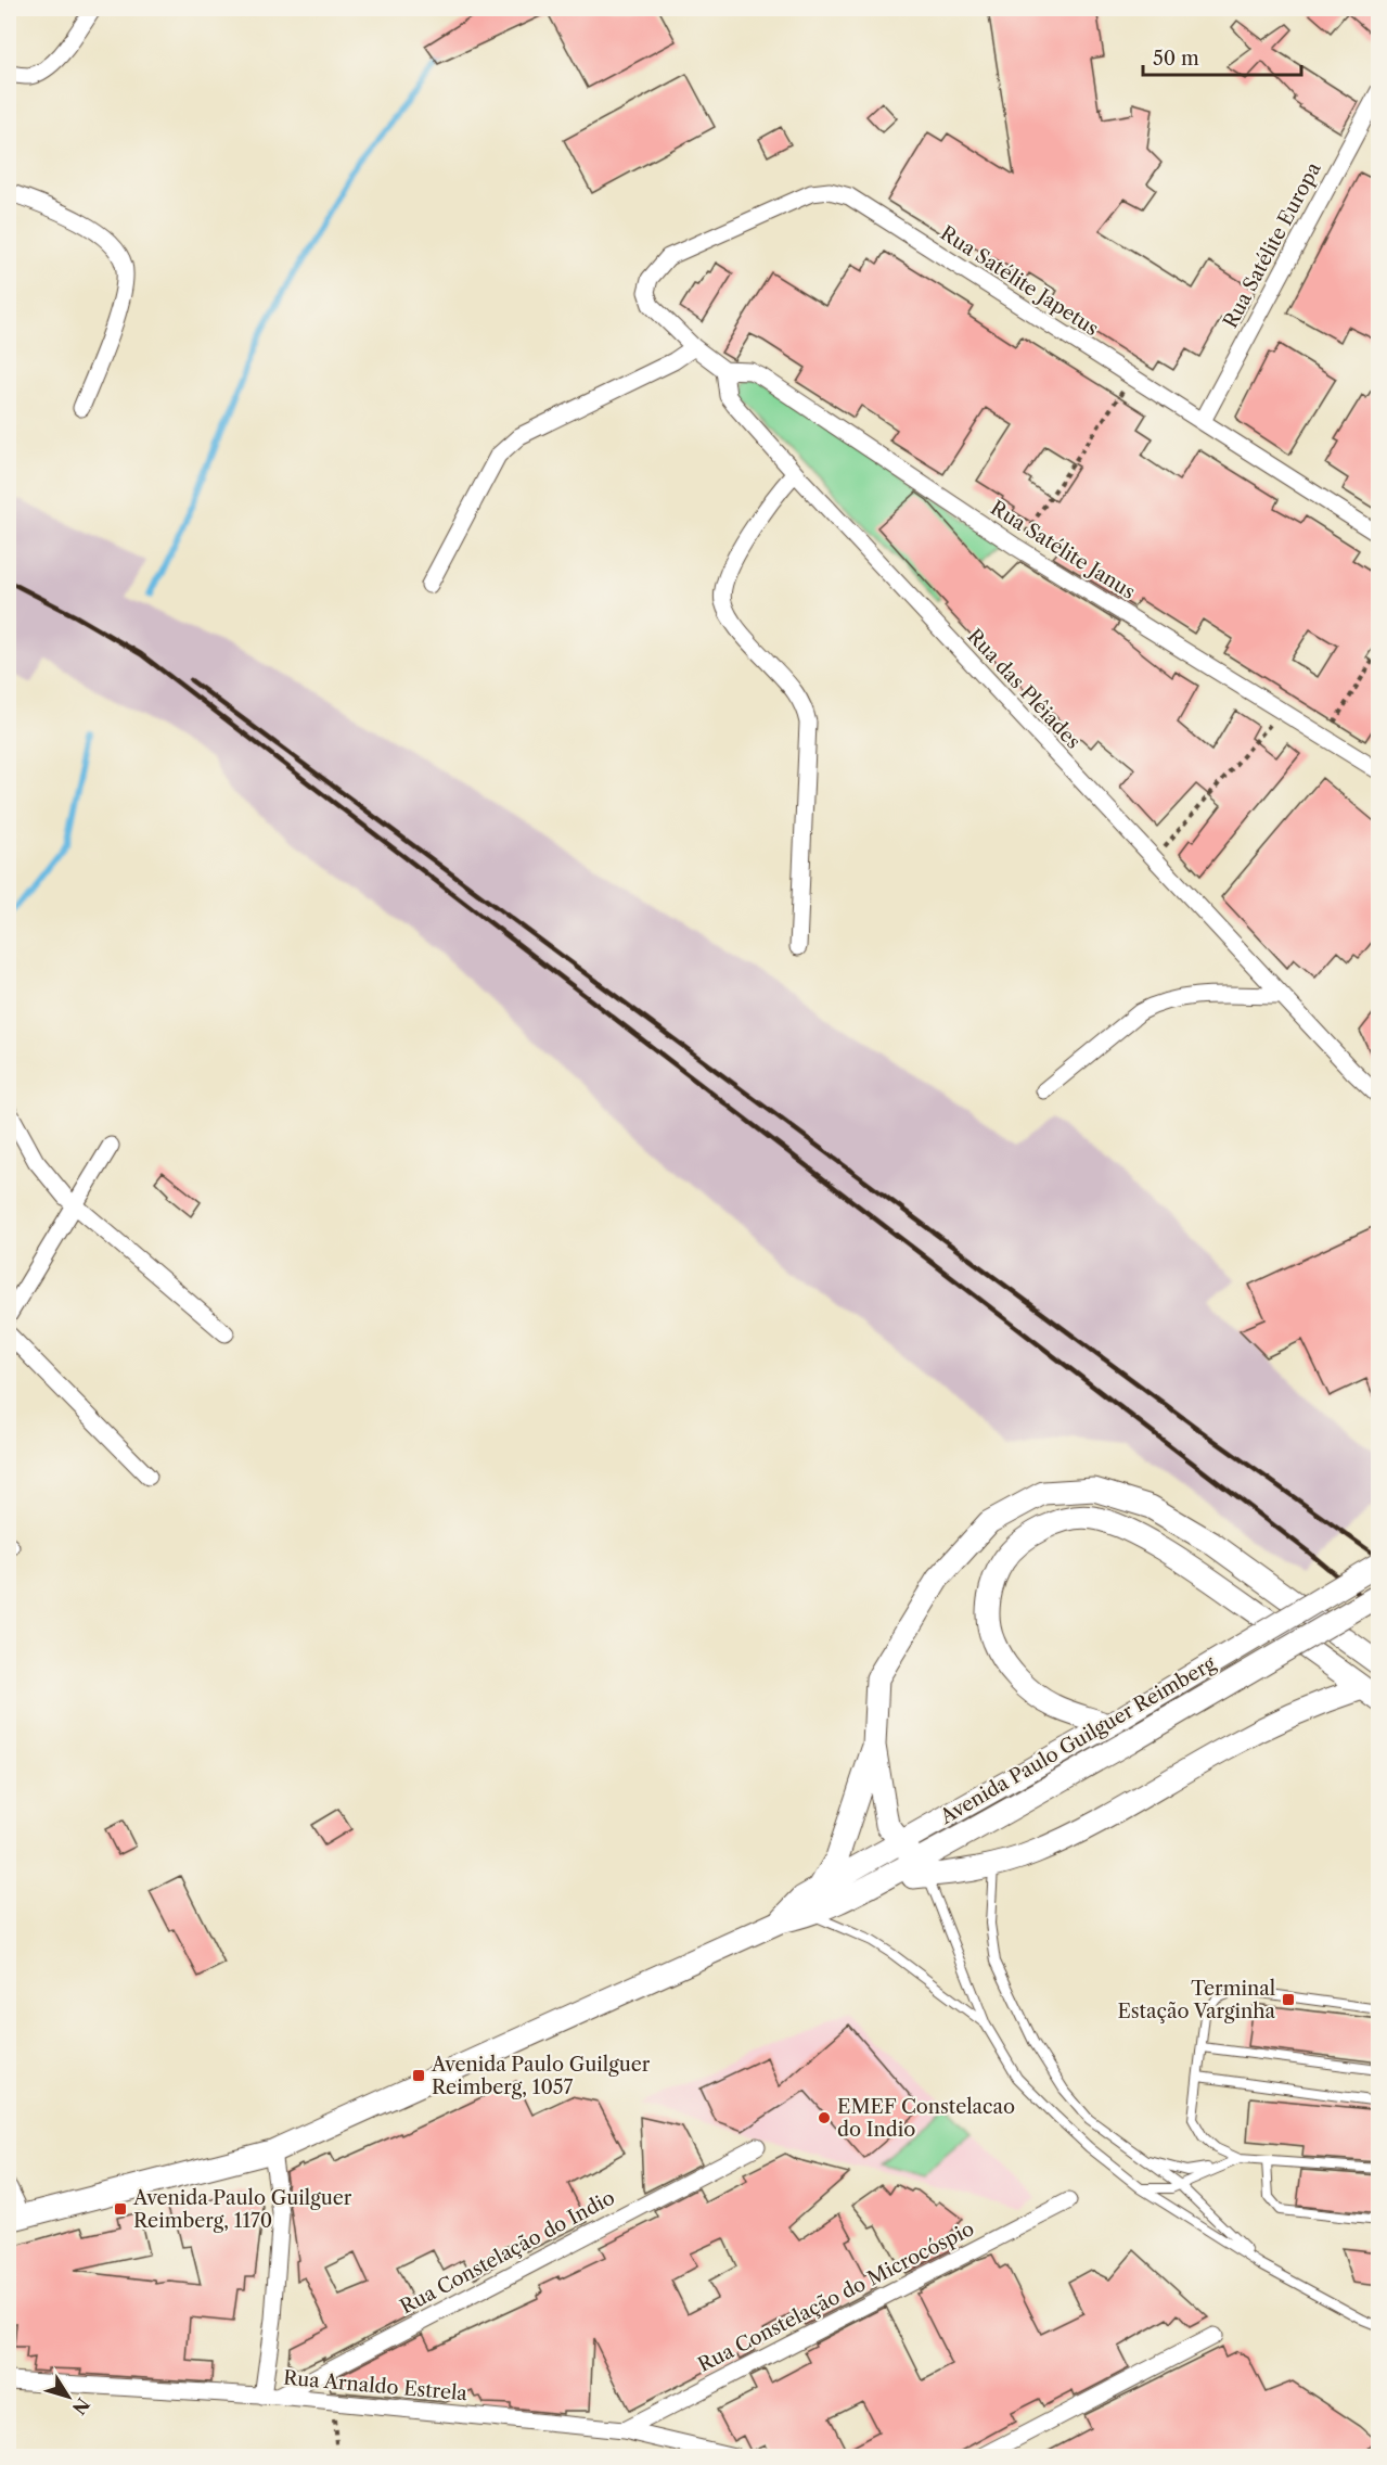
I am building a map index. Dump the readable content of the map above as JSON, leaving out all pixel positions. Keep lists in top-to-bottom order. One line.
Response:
{"streets":{"main road":["Avenida Paulo Guilguer Reimberg"],"street":["Rua Satélite Europa","Rua Satélite Japetus","Rua Satélite Janus","Rua das Plêiades","Rua Constelação do Indio","Rua Constelação do Microcóspio","Rua Arnaldo Estrela"]},"crossings":[["Rua Satélite Europa","Rua Satélite Japetus"],["Rua Satélite Janus","Rua das Plêiades"],["Rua Constelação do Indio","Rua Arnaldo Estrela"],["Rua Constelação do Microcóspio","Rua Arnaldo Estrela"]],"places":{"transit":["Terminal Estação Varginha","Avenida Paulo Guilguer Reimberg, 1057","Avenida Paulo Guilguer Reimberg, 1170"],"other":["EMEF Constelacao do Indio"]},"scale_bar":"50 m","north":"bottom right"}
